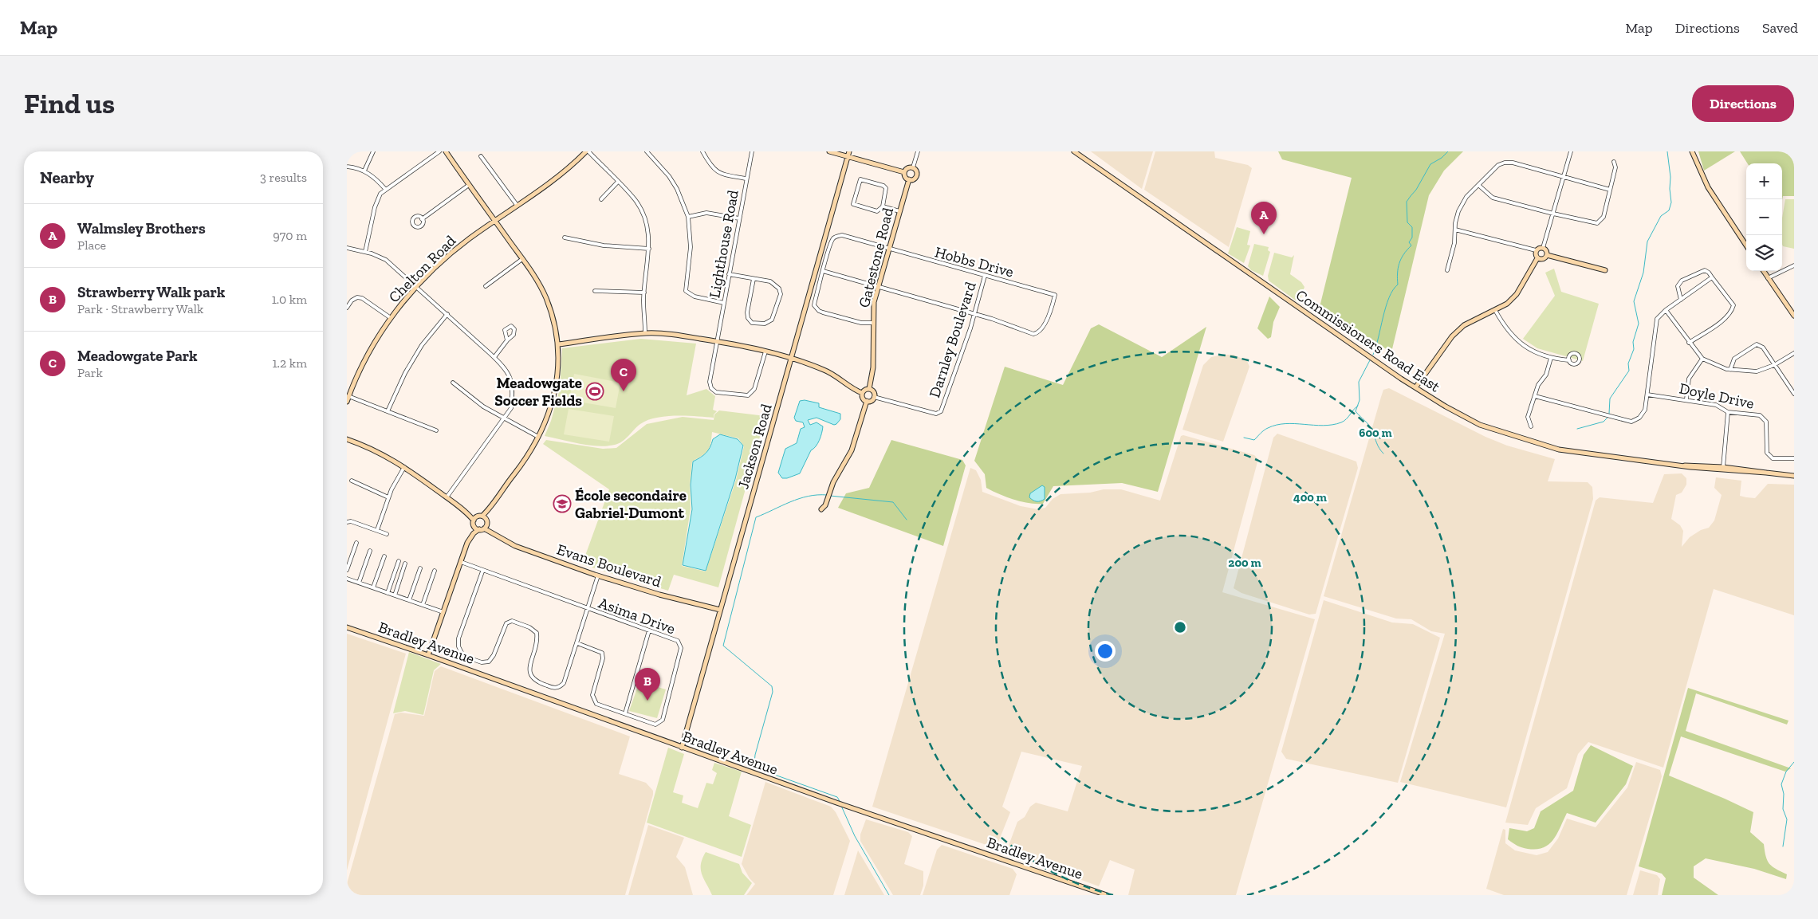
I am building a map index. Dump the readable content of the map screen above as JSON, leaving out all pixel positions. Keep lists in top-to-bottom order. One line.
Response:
{"streets":{"main road":["Gatestone Road","Chelton Road","Commissioners Road East","Jackson Road","Evans Boulevard","Bradley Avenue"],"street":["Lighthouse Road","Hobbs Drive","Darnley Boulevard","Doyle Drive","Asima Drive"]},"crossings":[["Gatestone Road","Hobbs Drive"],["Gatestone Road","Darnley Boulevard"],["Hobbs Drive","Darnley Boulevard"],["Jackson Road","Evans Boulevard"],["Jackson Road","Bradley Avenue"]],"places":{"sports":["Meadowgate Soccer Fields"],"school or university":["École secondaire Gabriel-Dumont"]},"page":{"header":"Map","nav":["Map","Directions","Saved"],"buttons":"Directions","title":"Find us","heading":["Nearby","3 results"],"map_buttons":["+","−"],"pins":["A","C","B"],"list":[{"mark":"A","name":"Walmsley Brothers","note":"Place","value":"970 m"},{"mark":"B","name":"Strawberry Walk park","note":"Park · Strawberry Walk","value":"1.0 km"},{"mark":"C","name":"Meadowgate Park","note":"Park","value":"1.2 km"}]},"rings":["600 m","400 m","200 m"]}
